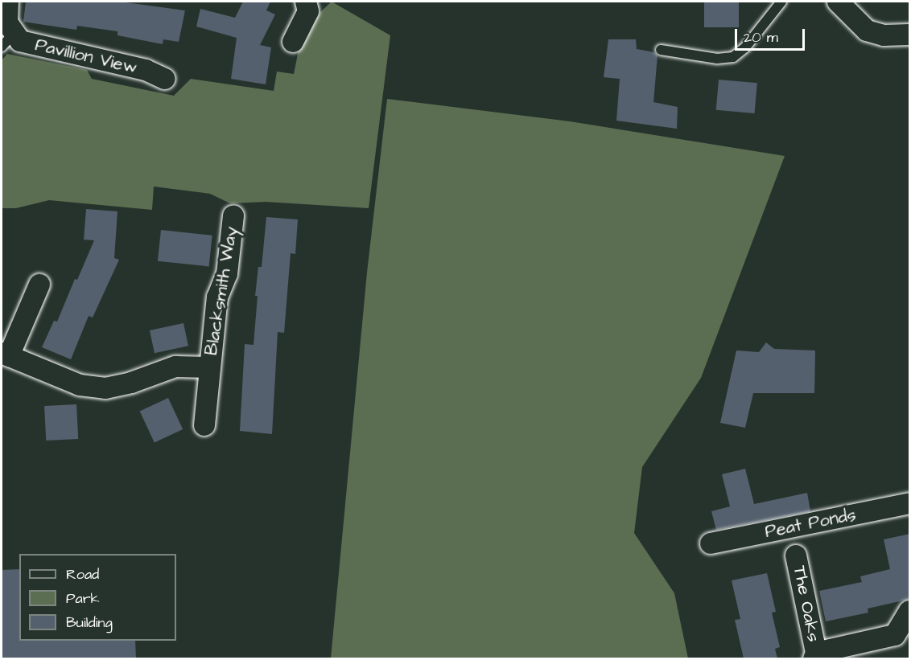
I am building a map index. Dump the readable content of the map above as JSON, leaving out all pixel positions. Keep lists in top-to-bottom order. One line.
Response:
{"streets":{"street":["Pavillion View","Blacksmith Way","Peat Ponds","The Oaks"]},"legend":["Road","Park","Building"],"scale_bar":"20 m"}
